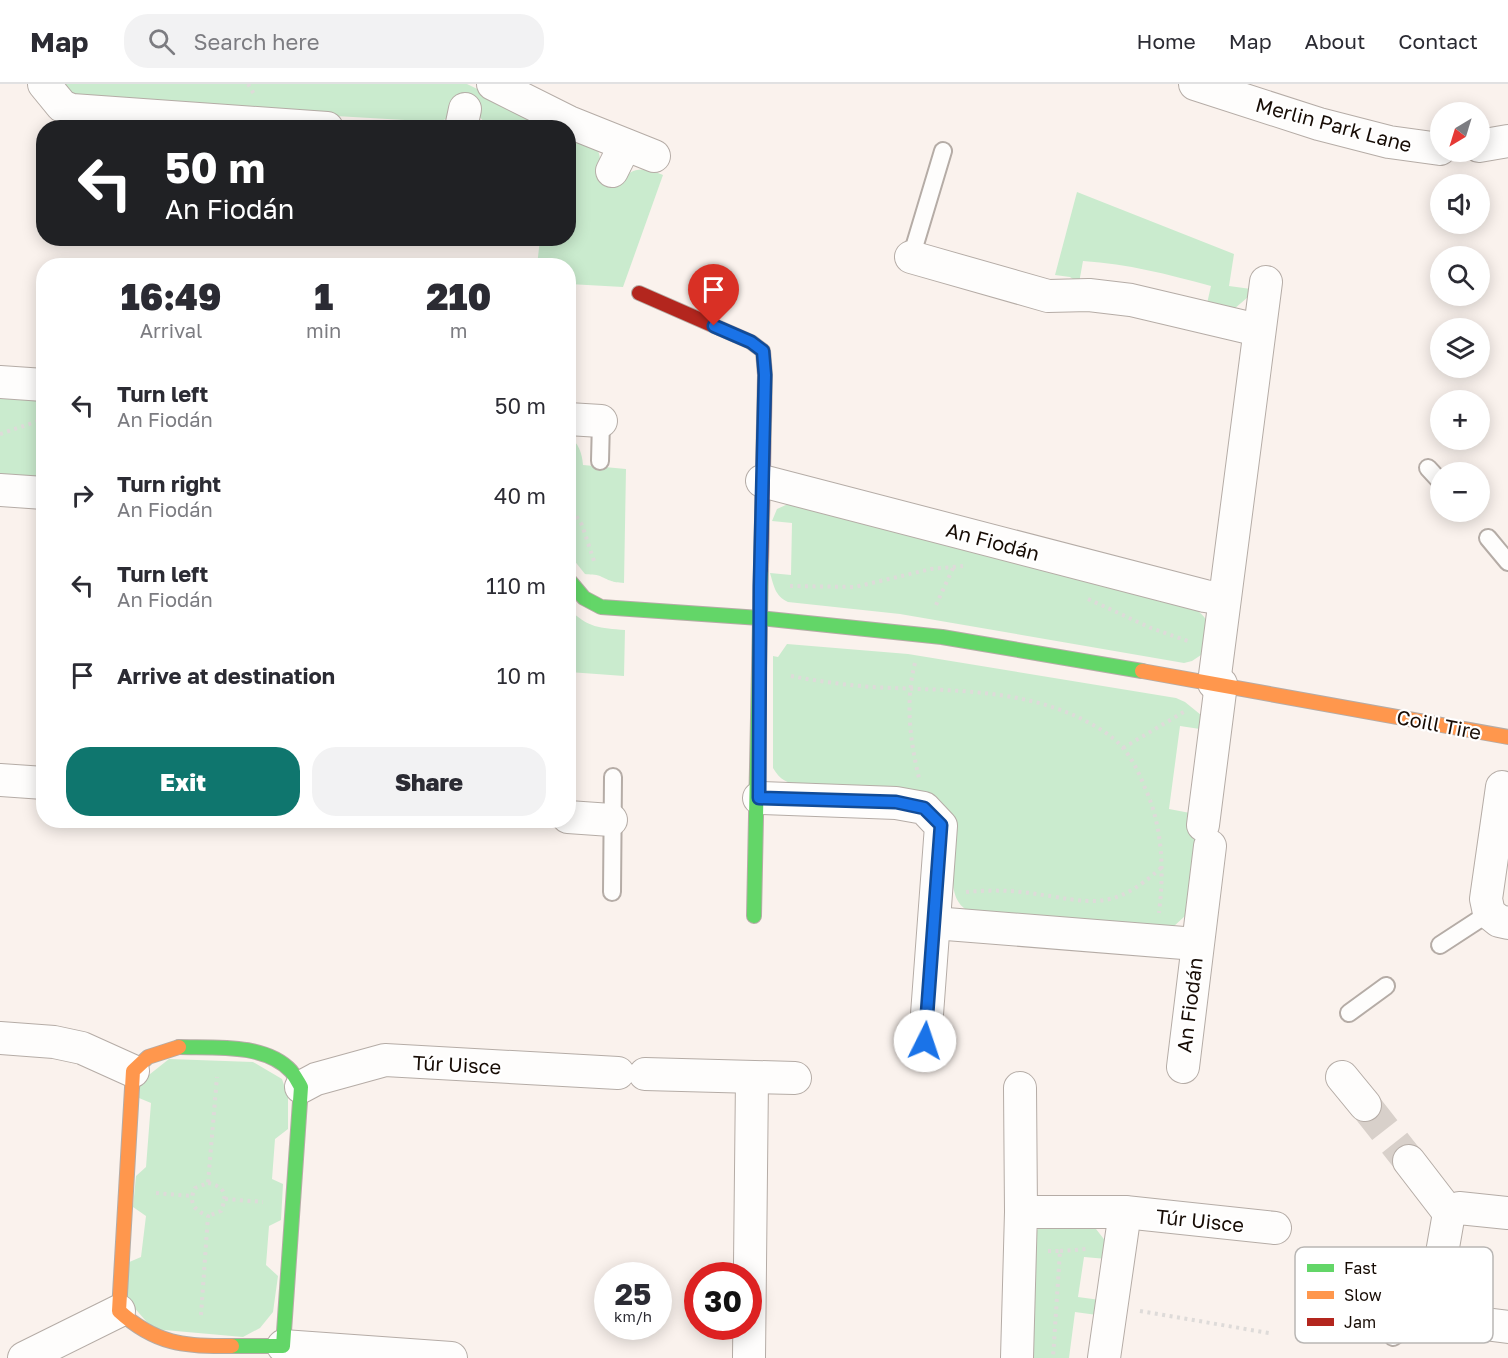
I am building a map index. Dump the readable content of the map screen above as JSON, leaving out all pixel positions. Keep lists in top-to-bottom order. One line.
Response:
{"streets":{"street":["Merlin Park Lane","An Fiodán","Coill Tire","Túr Uisce"]},"crossings":[["An Fiodán","Coill Tire"]],"legend":["Fast","Slow","Jam"],"north":"bottom left","page":{"header":"Map","search":"Search here","nav":["Home","Map","About","Contact"],"map_buttons":["+","−"],"turn":["50 m","An Fiodán"],"eta":["16:49","Arrival","1","min","210","m"],"list":[{"name":"Turn left","note":"An Fiodán","value":"50 m"},{"name":"Turn right","note":"An Fiodán","value":"40 m"},{"name":"Turn left","note":"An Fiodán","value":"110 m"},{"name":"Arrive at destination","value":"10 m"}],"buttons":["Exit","Share"],"speed":"25 km/h","limit":"30"}}
